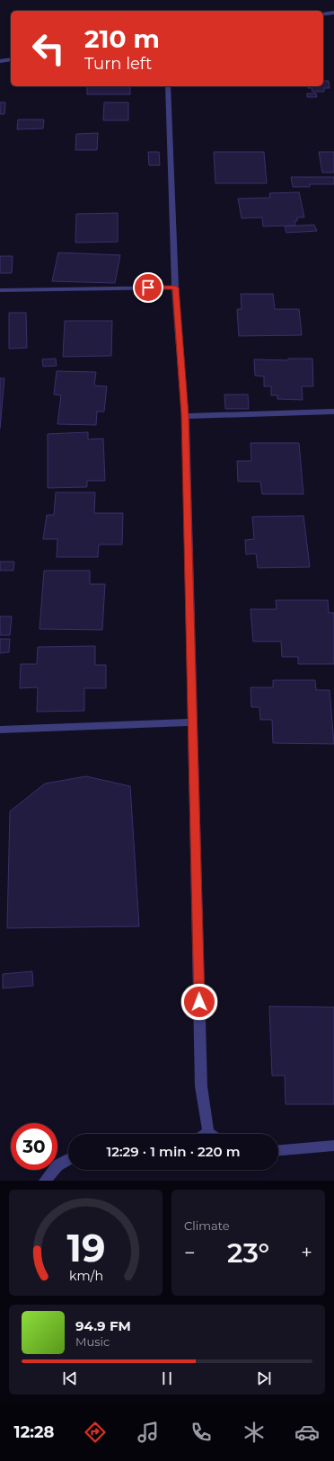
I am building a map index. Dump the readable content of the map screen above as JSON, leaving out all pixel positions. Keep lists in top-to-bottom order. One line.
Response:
{"page":{"turn":["210 m","Turn left"],"limit":"30","trip":"12:29 · 1 min · 220 m","tile":"Climate","heat":["−","23°","+"],"song":["94.9 FM","Music"],"tabs":"12:28","gauge":["19","km/h"]}}
